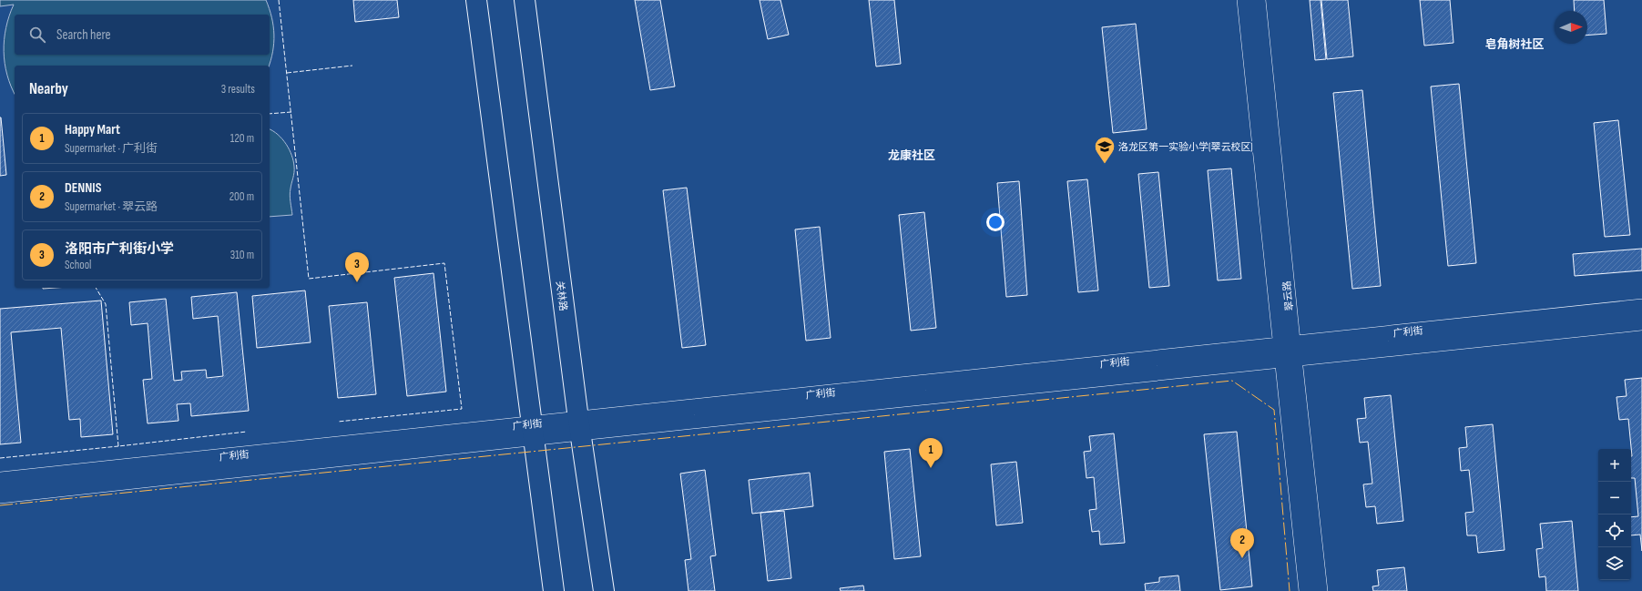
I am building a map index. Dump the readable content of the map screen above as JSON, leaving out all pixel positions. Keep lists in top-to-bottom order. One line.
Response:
{"streets":{"main road":["关林路"],"street":["翠云路","广利街"]},"crossings":[["关林路","广利街"],["翠云路","广利街"]],"districts":["皂角树社区","龙康社区"],"places":{"school or university":["洛龙区第一实验小学(翠云校区)"]},"north":"right","page":{"search":"Search here","heading":["Nearby","3 results"],"list":[{"mark":"1","name":"Happy Mart","note":"Supermarket · 广利街","value":"120 m"},{"mark":"2","name":"DENNIS","note":"Supermarket · 翠云路","value":"200 m"},{"mark":"3","name":"洛阳市广利街小学","note":"School","value":"310 m"}],"pins":["3","1","2"],"map_buttons":["+","−"]}}
